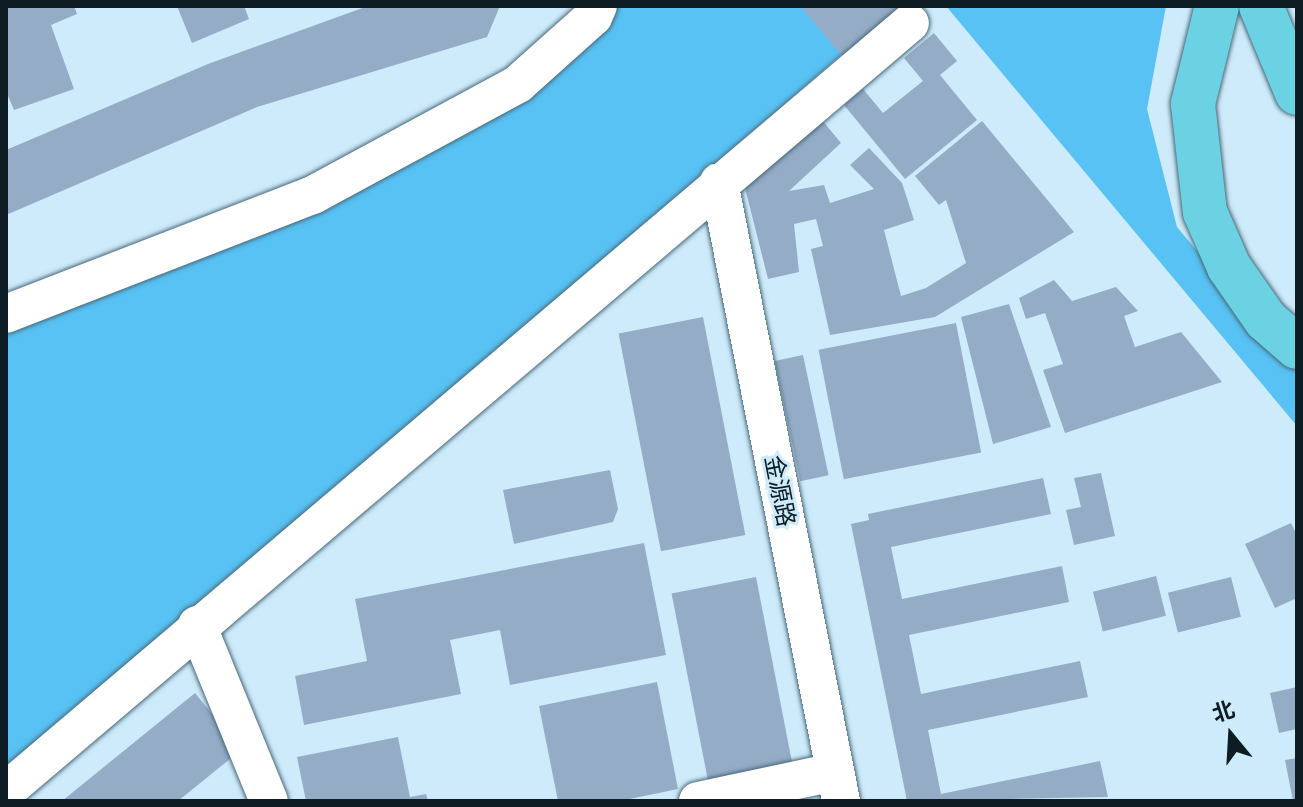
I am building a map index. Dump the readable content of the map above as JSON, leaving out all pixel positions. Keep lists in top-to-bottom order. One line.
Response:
{"streets":{"street":["金源路"]},"north":"top"}
